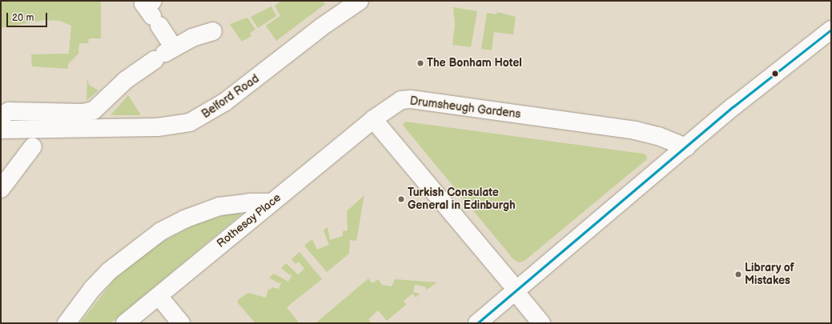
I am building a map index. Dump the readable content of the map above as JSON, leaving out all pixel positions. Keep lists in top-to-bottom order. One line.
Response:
{"streets":{"street":["Belford Road","Drumsheugh Gardens","Rothesay Place"]},"crossings":[["Drumsheugh Gardens","Rothesay Place"]],"places":["The Bonham Hotel","Turkish Consulate General in Edinburgh","Library of Mistakes"],"scale_bar":"20 m"}
